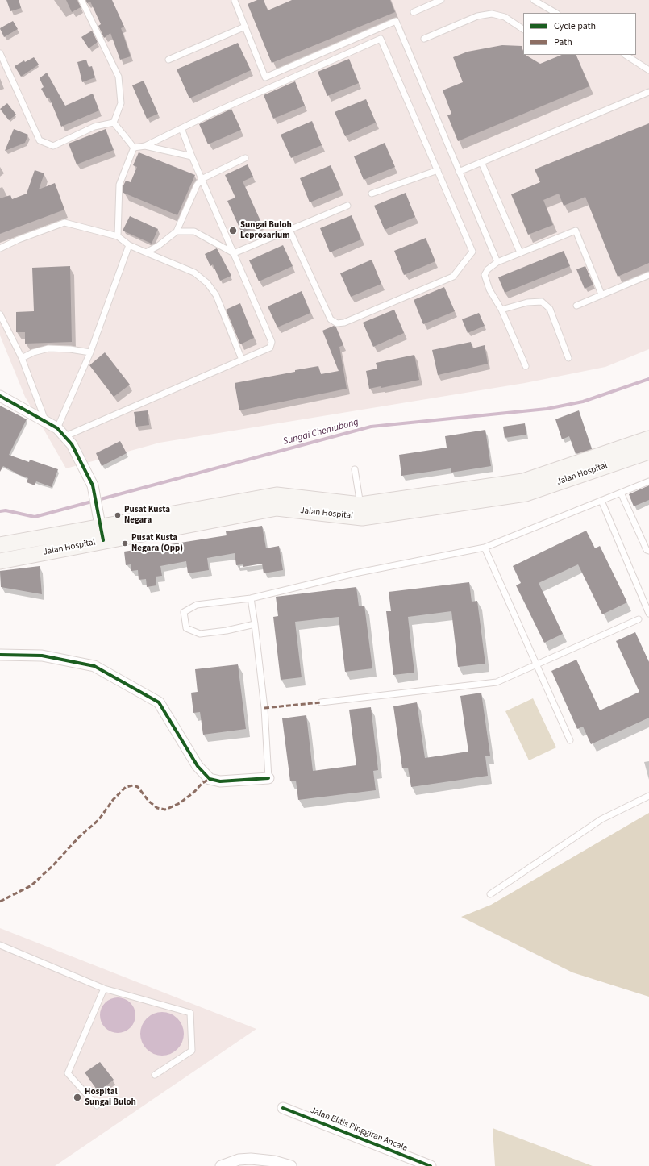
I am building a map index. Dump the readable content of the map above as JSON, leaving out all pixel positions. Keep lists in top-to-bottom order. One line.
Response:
{"streets":{"main road":["Jalan Hospital"],"street":["Jalan Elitis Pinggiran Ancala"]},"water":["Sungai Chemubong"],"places":["Sungai Buloh Leprosarium","Pusat Kusta Negara","Pusat Kusta Negara (Opp)","Hospital Sungai Buloh"],"legend":["Cycle path","Path"]}
